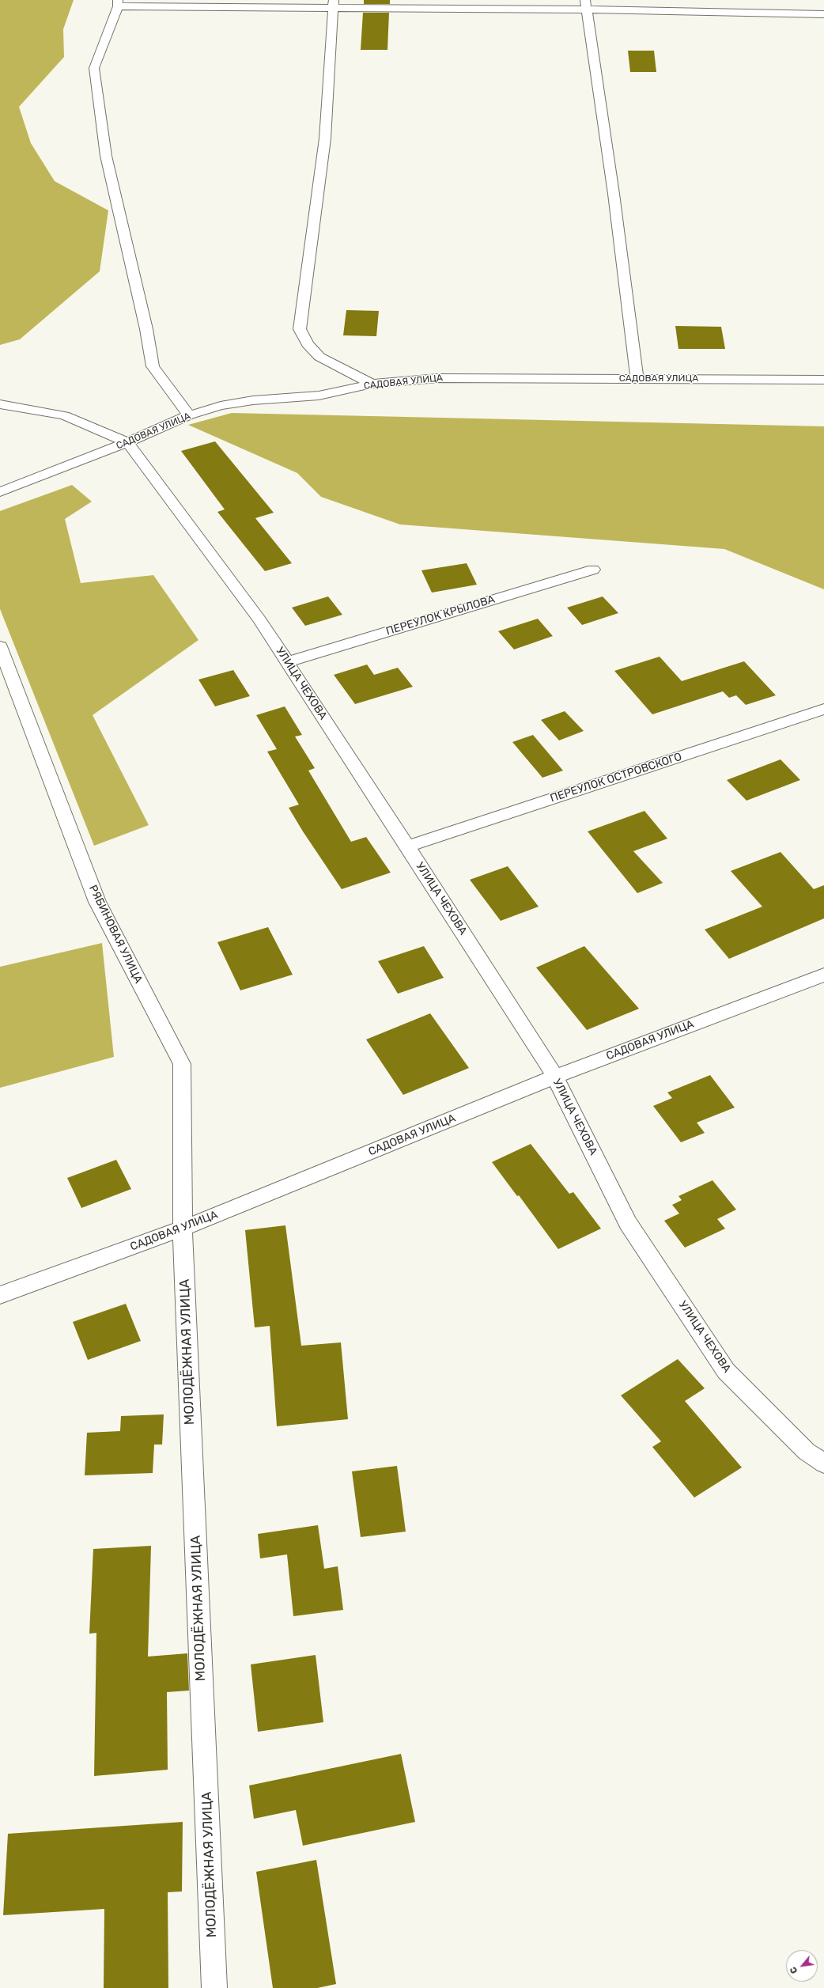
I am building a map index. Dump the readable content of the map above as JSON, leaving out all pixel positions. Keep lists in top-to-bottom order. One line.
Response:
{"streets":{"street":["САДОВАЯ УЛИЦА","ПЕРЕУЛОК КРЫЛОВА","УЛИЦА ЧЕХОВА","ПЕРЕУЛОК ОСТРОВСКОГО","РЯБИНОВАЯ УЛИЦА","МОЛОДЁЖНАЯ УЛИЦА"]},"crossings":[["САДОВАЯ УЛИЦА","УЛИЦА ЧЕХОВА"],["САДОВАЯ УЛИЦА","РЯБИНОВАЯ УЛИЦА"],["САДОВАЯ УЛИЦА","МОЛОДЁЖНАЯ УЛИЦА"],["ПЕРЕУЛОК КРЫЛОВА","УЛИЦА ЧЕХОВА"],["УЛИЦА ЧЕХОВА","ПЕРЕУЛОК ОСТРОВСКОГО"],["РЯБИНОВАЯ УЛИЦА","МОЛОДЁЖНАЯ УЛИЦА"]],"north":"bottom left"}
